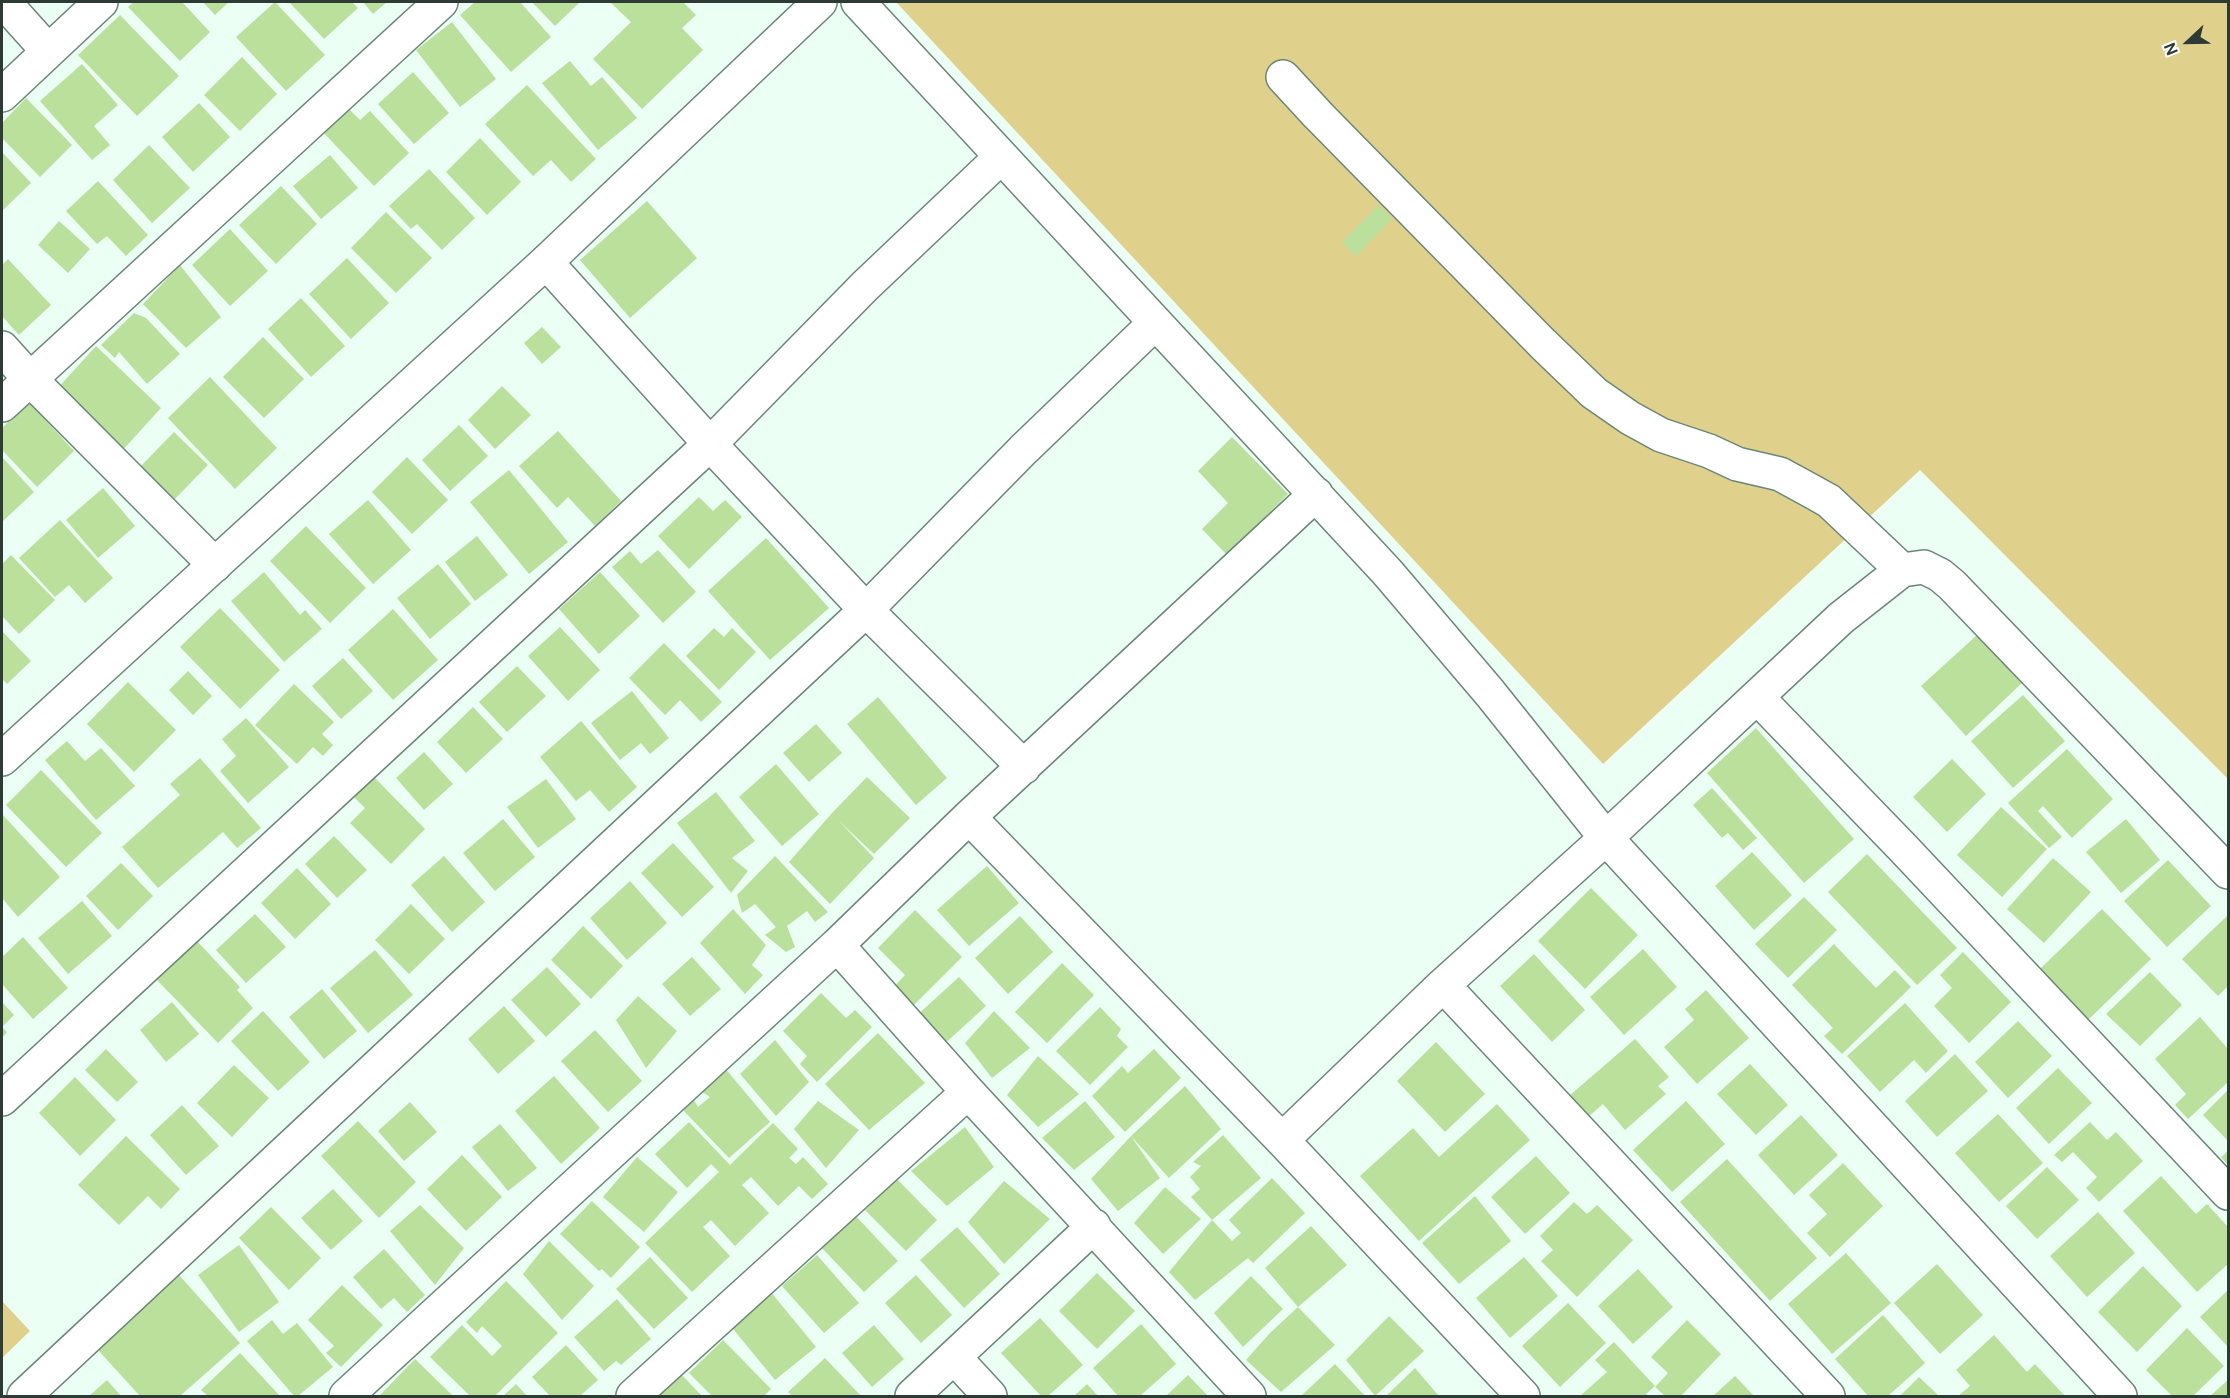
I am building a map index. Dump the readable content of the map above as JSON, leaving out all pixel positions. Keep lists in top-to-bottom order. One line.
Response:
{"north":"left"}
